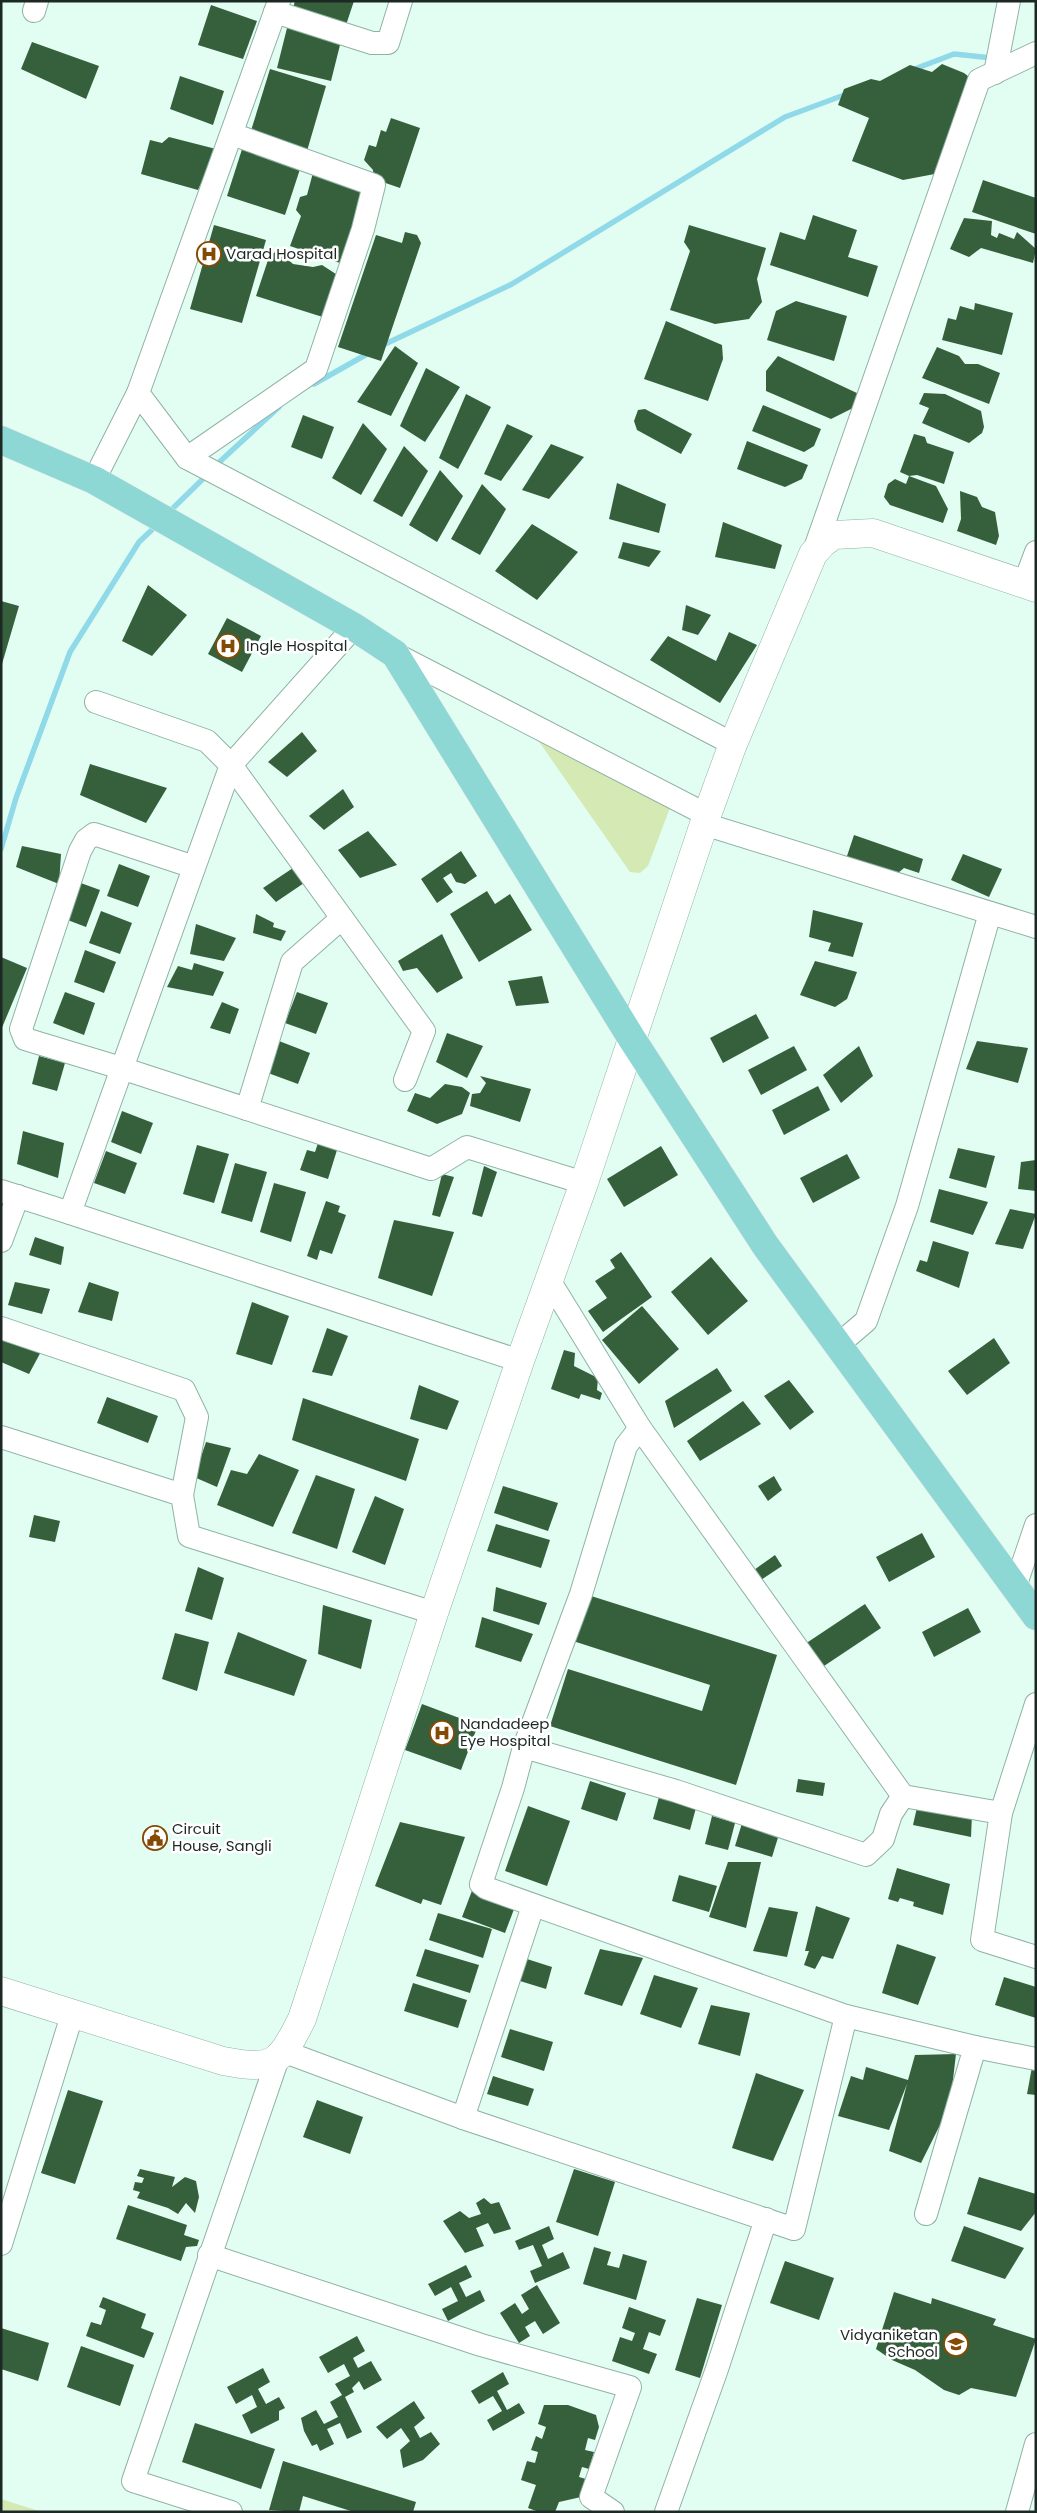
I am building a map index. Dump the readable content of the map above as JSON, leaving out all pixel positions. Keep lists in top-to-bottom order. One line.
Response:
{"places":{"hospital":["Varad Hospital","Ingle Hospital","Nandadeep Eye Hospital"],"public building":["Circuit House, Sangli"],"school or university":["Vidyaniketan School"]}}
